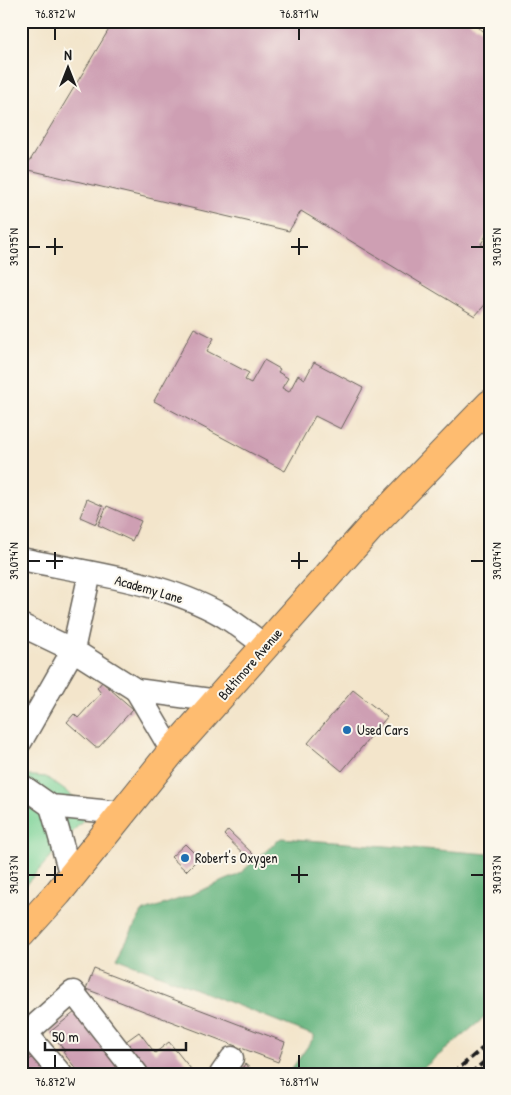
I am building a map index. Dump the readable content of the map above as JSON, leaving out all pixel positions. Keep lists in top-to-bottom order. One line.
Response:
{"streets":{"main road":["Baltimore Avenue"],"street":["Academy Lane"]},"crossings":[["Academy Lane","Baltimore Avenue"]],"places":["Used Cars","Robert's Oxygen"],"scale_bar":"50 m","north":"top","coordinates":["76.872°W","76.871°W","39.075°N","39.074°N","39.073°N"]}
